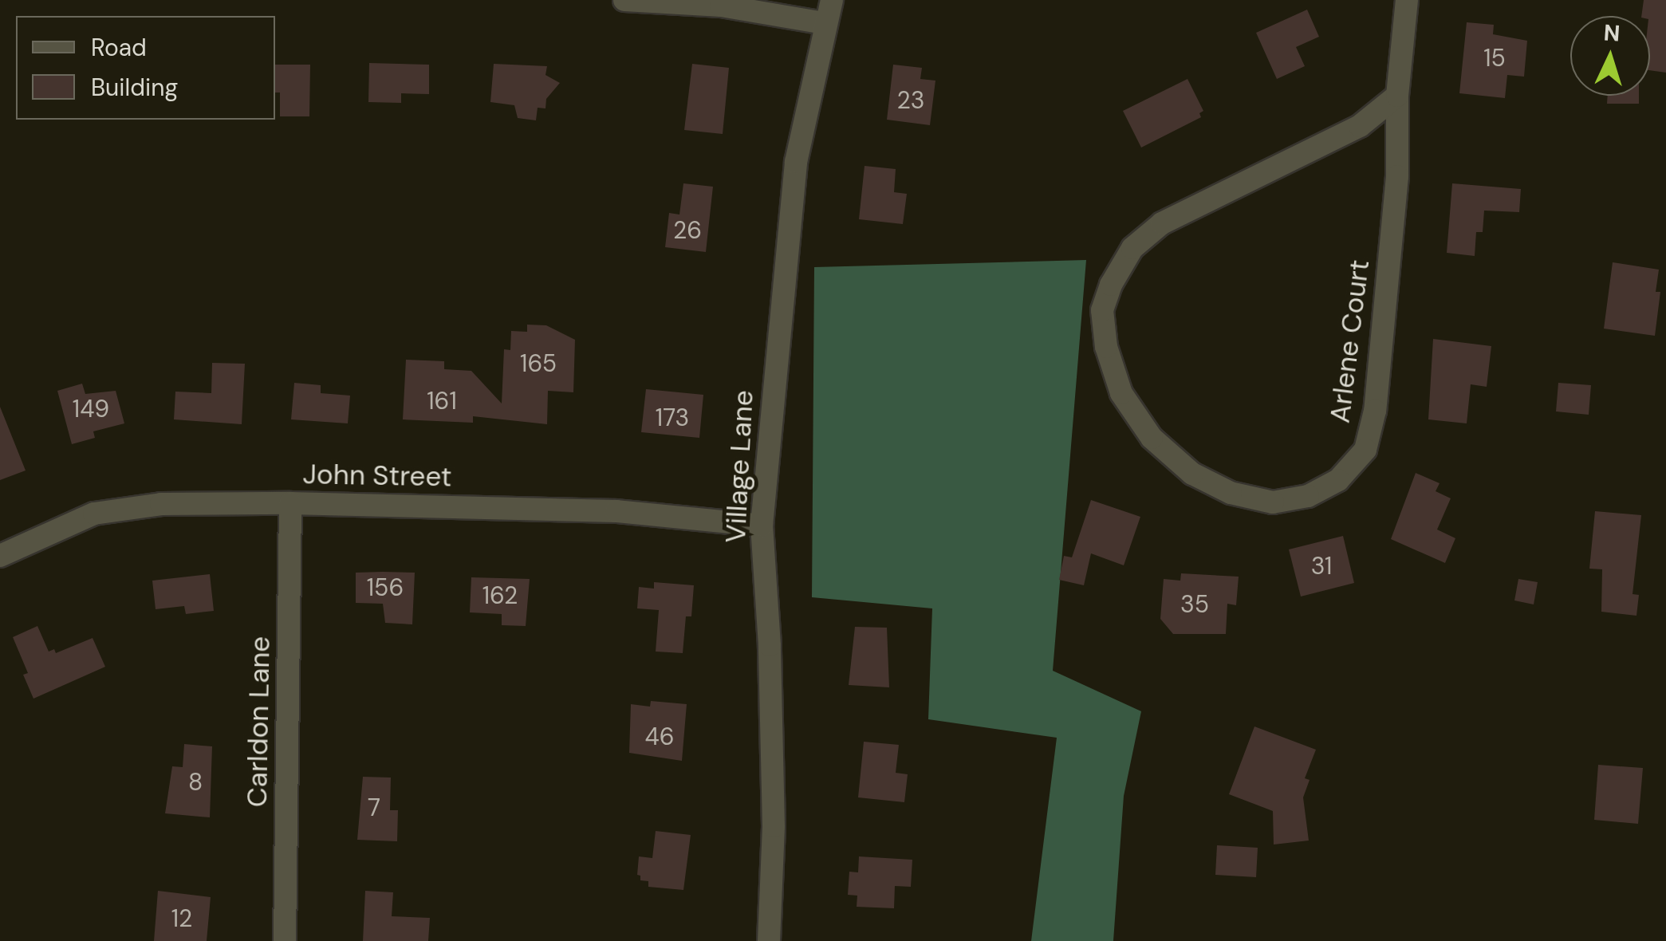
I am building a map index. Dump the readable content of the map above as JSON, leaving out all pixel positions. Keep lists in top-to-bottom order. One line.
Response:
{"streets":{"street":["Arlene Court","Village Lane","John Street","Carldon Lane"]},"crossings":[["Village Lane","John Street"],["John Street","Carldon Lane"]],"house_numbers":["15","23","26","165","161","149","173","31","156","162","35","46","8","7","12"],"legend":["Road","Building"],"north":"top"}
